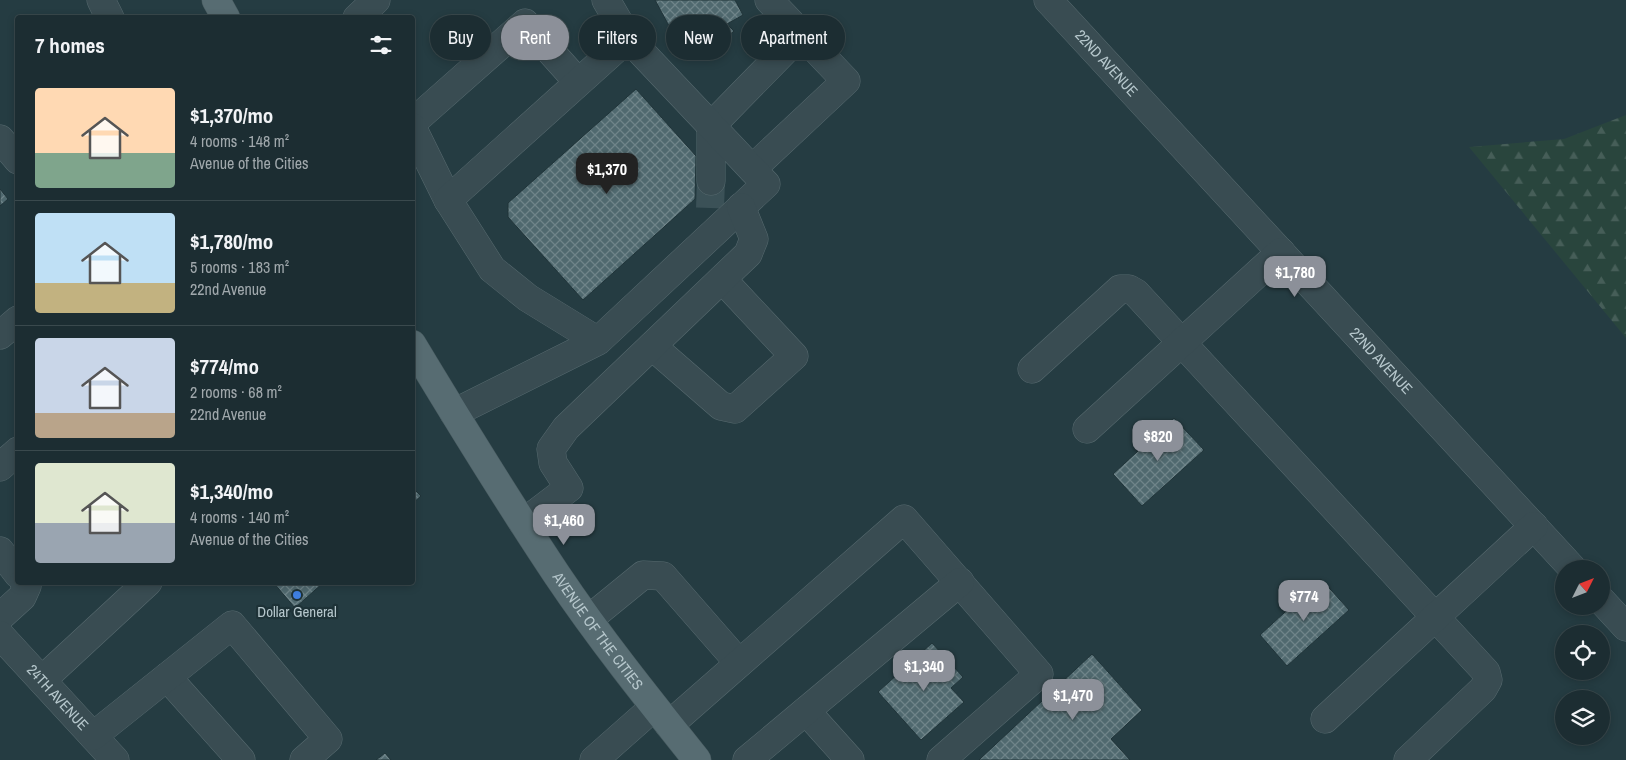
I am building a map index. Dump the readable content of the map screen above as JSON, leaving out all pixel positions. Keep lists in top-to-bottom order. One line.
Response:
{"streets":{"main road":["AVENUE OF THE CITIES"],"street":["22ND AVENUE","24TH AVENUE"]},"places":["Dollar General"],"north":"top right","page":{"chip":["Buy","Rent","Filters","New","Apartment"],"heading":"7 homes","list":[{"name":"$1,370/mo","note":"4 rooms · 148 m² · Avenue of the Cities"},{"name":"$1,780/mo","note":"5 rooms · 183 m² · 22nd Avenue"},{"name":"$774/mo","note":"2 rooms · 68 m² · 22nd Avenue"},{"name":"$1,340/mo","note":"4 rooms · 140 m² · Avenue of the Cities"}],"price":["$1,370","$1,780","$820","$1,460","$774","$1,340","$1,470"]}}
